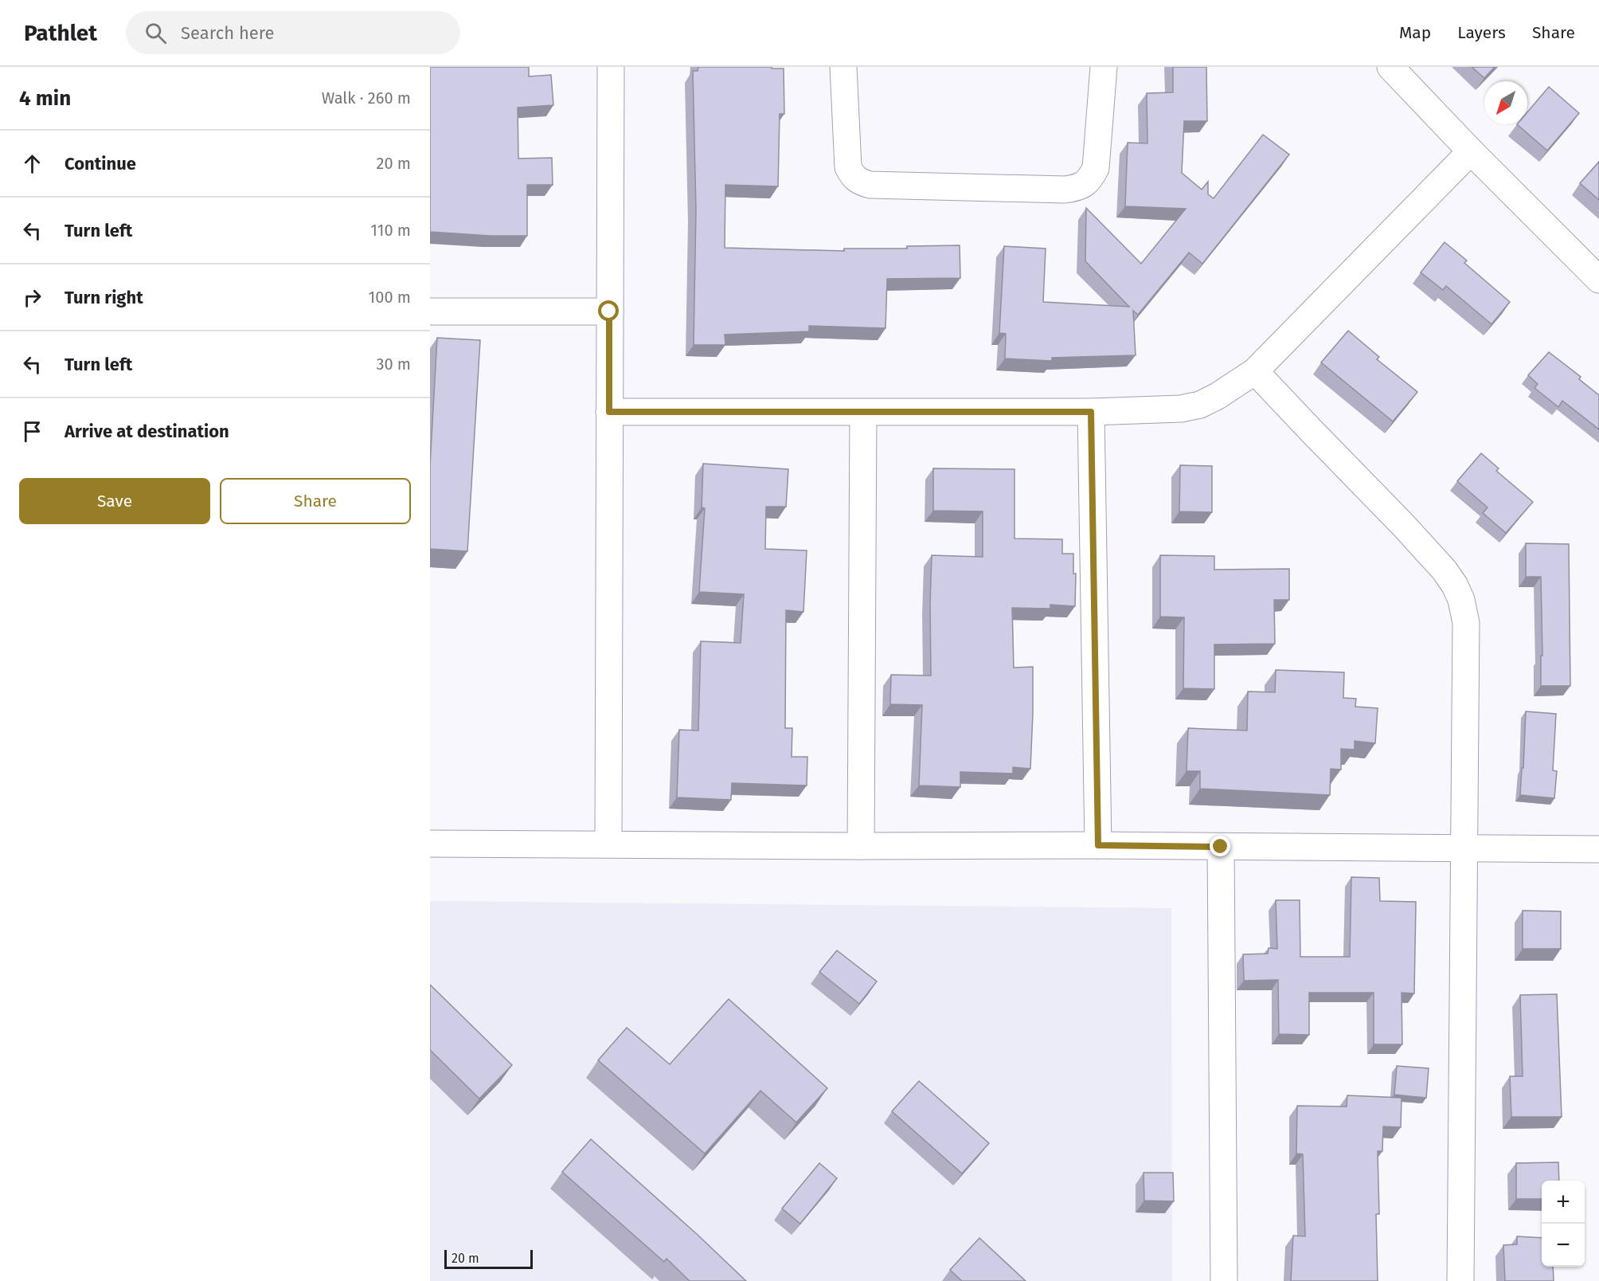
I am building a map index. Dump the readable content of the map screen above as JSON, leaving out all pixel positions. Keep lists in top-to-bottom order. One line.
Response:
{"scale_bar":"20 m","north":"bottom left","page":{"header":"Pathlet","search":"Search here","nav":["Map","Layers","Share"],"heading":["4 min","Walk · 260 m"],"list":[["Continue","20 m"],["Turn left","110 m"],["Turn right","100 m"],["Turn left","30 m"],"Arrive at destination"],"buttons":["Save","Share"],"map_buttons":["+","−"],"scale":"20 m"}}
